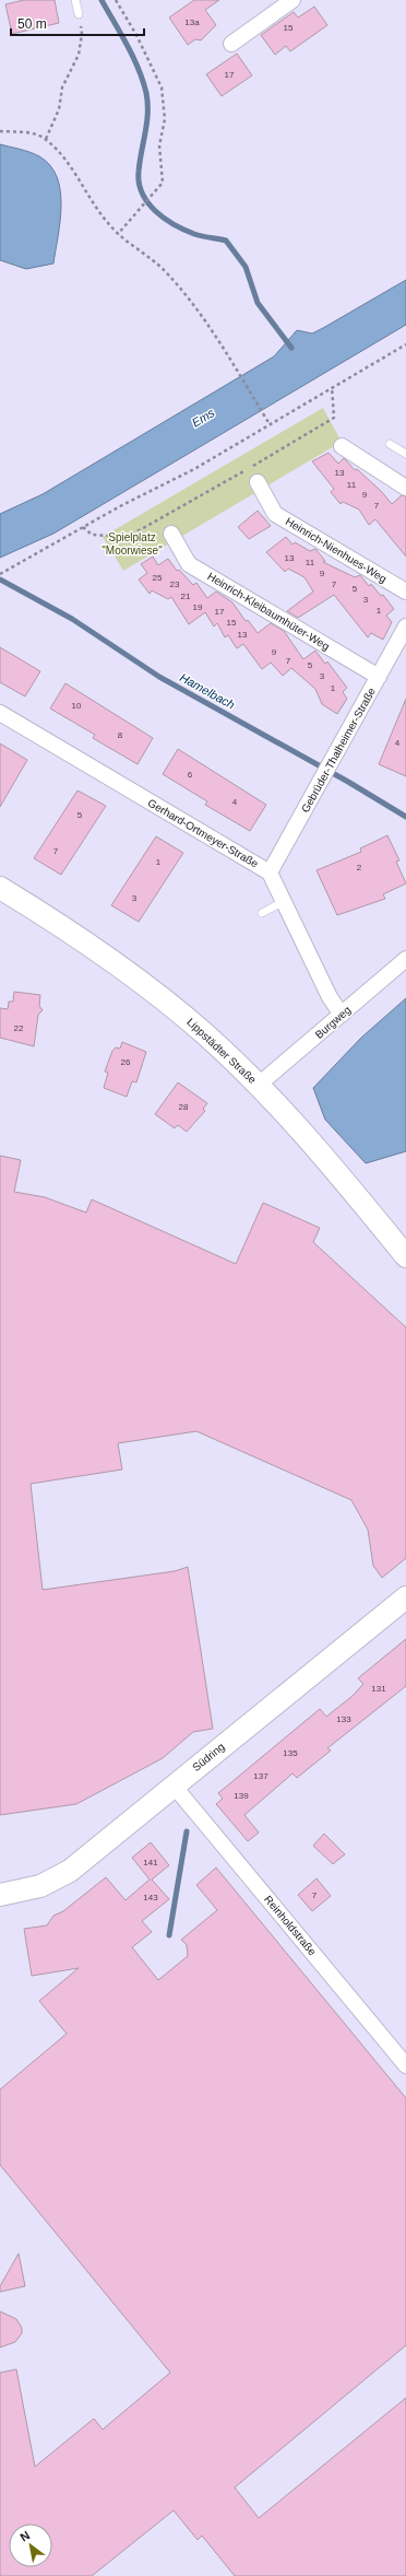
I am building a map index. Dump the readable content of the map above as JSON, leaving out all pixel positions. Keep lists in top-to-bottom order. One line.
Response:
{"streets":{"street":["Heinrich-Nienhues-Weg","Heinrich-Kleibaumhüter-Weg","Gebrüder-Thalheimer-Straße","Gerhard-Ortmeyer-Straße","Burgweg","Lippstädter Straße","Südring","Reinholdstraße"]},"crossings":[["Heinrich-Kleibaumhüter-Weg","Gebrüder-Thalheimer-Straße"],["Gebrüder-Thalheimer-Straße","Gerhard-Ortmeyer-Straße"],["Gerhard-Ortmeyer-Straße","Burgweg"],["Burgweg","Lippstädter Straße"],["Südring","Reinholdstraße"]],"water":["Ems","Hamelbach"],"parks":["Spielplatz \"Moorwiese\""],"house_numbers":["13a","15","17","13","11","9","7","13","11","9","25","23","7","5","21","3","19","1","17","15","13","9","7","5","3","1","10","8","4","6","4","5","7","1","2","3","22","26","28","131","133","135","137","139","141","7","143"],"scale_bar":"50 m","north":"top left"}
